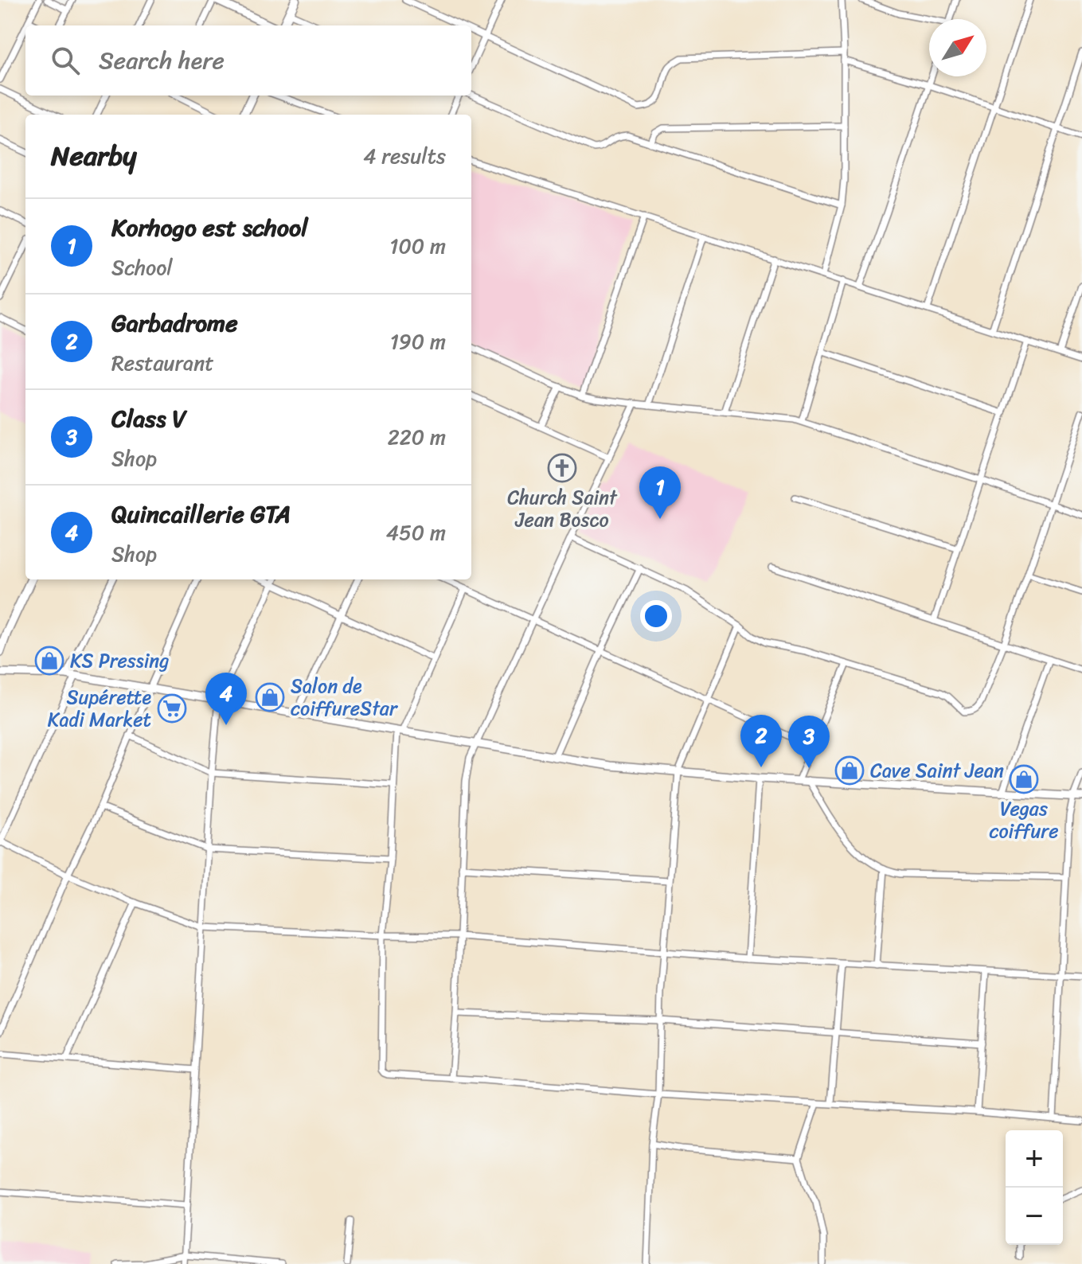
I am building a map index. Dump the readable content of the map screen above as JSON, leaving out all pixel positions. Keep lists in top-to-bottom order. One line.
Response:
{"places":{"church":["Church Saint Jean Bosco"],"shop":["KS Pressing","Salon de coiffureStar","Cave Saint Jean","Vegas coiffure"],"supermarket":["Supérette Kadi Market"]},"north":"top right","page":{"search":"Search here","heading":["Nearby","4 results"],"list":[{"mark":"1","name":"Korhogo est school","note":"School","value":"100 m"},{"mark":"2","name":"Garbadrome","note":"Restaurant","value":"190 m"},{"mark":"3","name":"Class V","note":"Shop","value":"220 m"},{"mark":"4","name":"Quincaillerie GTA","note":"Shop","value":"450 m"}],"pins":["1","4","2","3"],"map_buttons":["+","−"]}}
